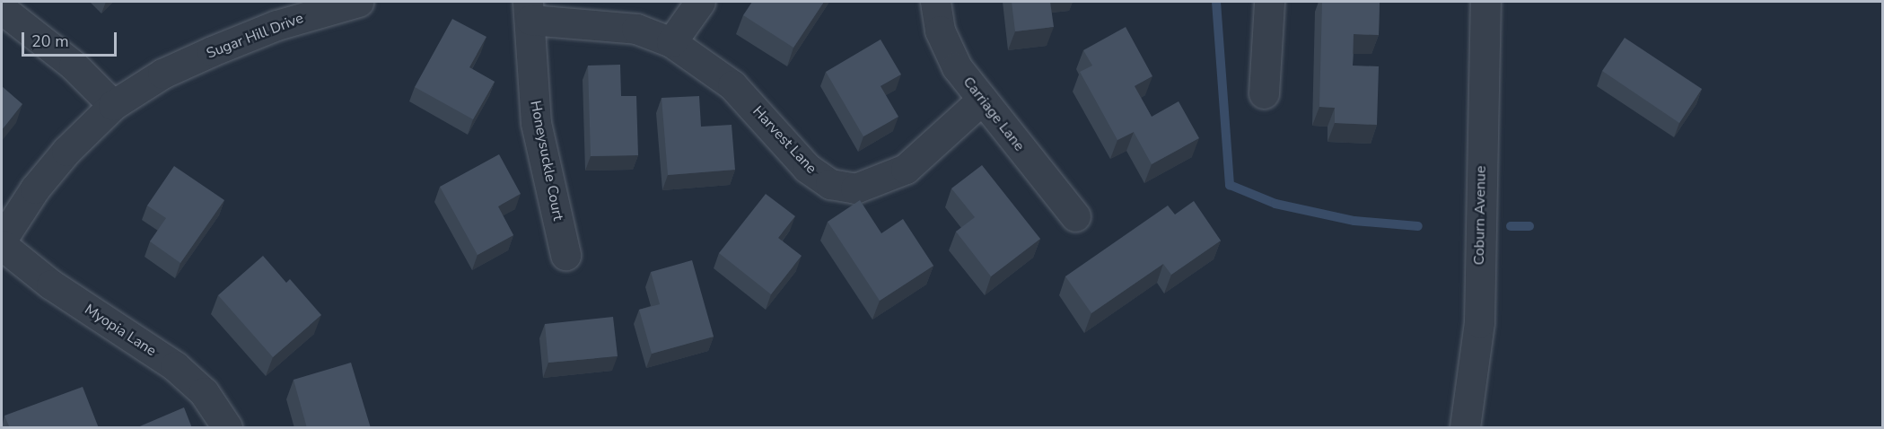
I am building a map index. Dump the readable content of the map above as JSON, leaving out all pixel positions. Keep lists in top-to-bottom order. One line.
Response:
{"streets":{"street":["Sugar Hill Drive","Carriage Lane","Harvest Lane","Honeysuckle Court","Coburn Avenue","Myopia Lane"]},"crossings":[["Carriage Lane","Harvest Lane"],["Harvest Lane","Honeysuckle Court"]],"scale_bar":"20 m"}
